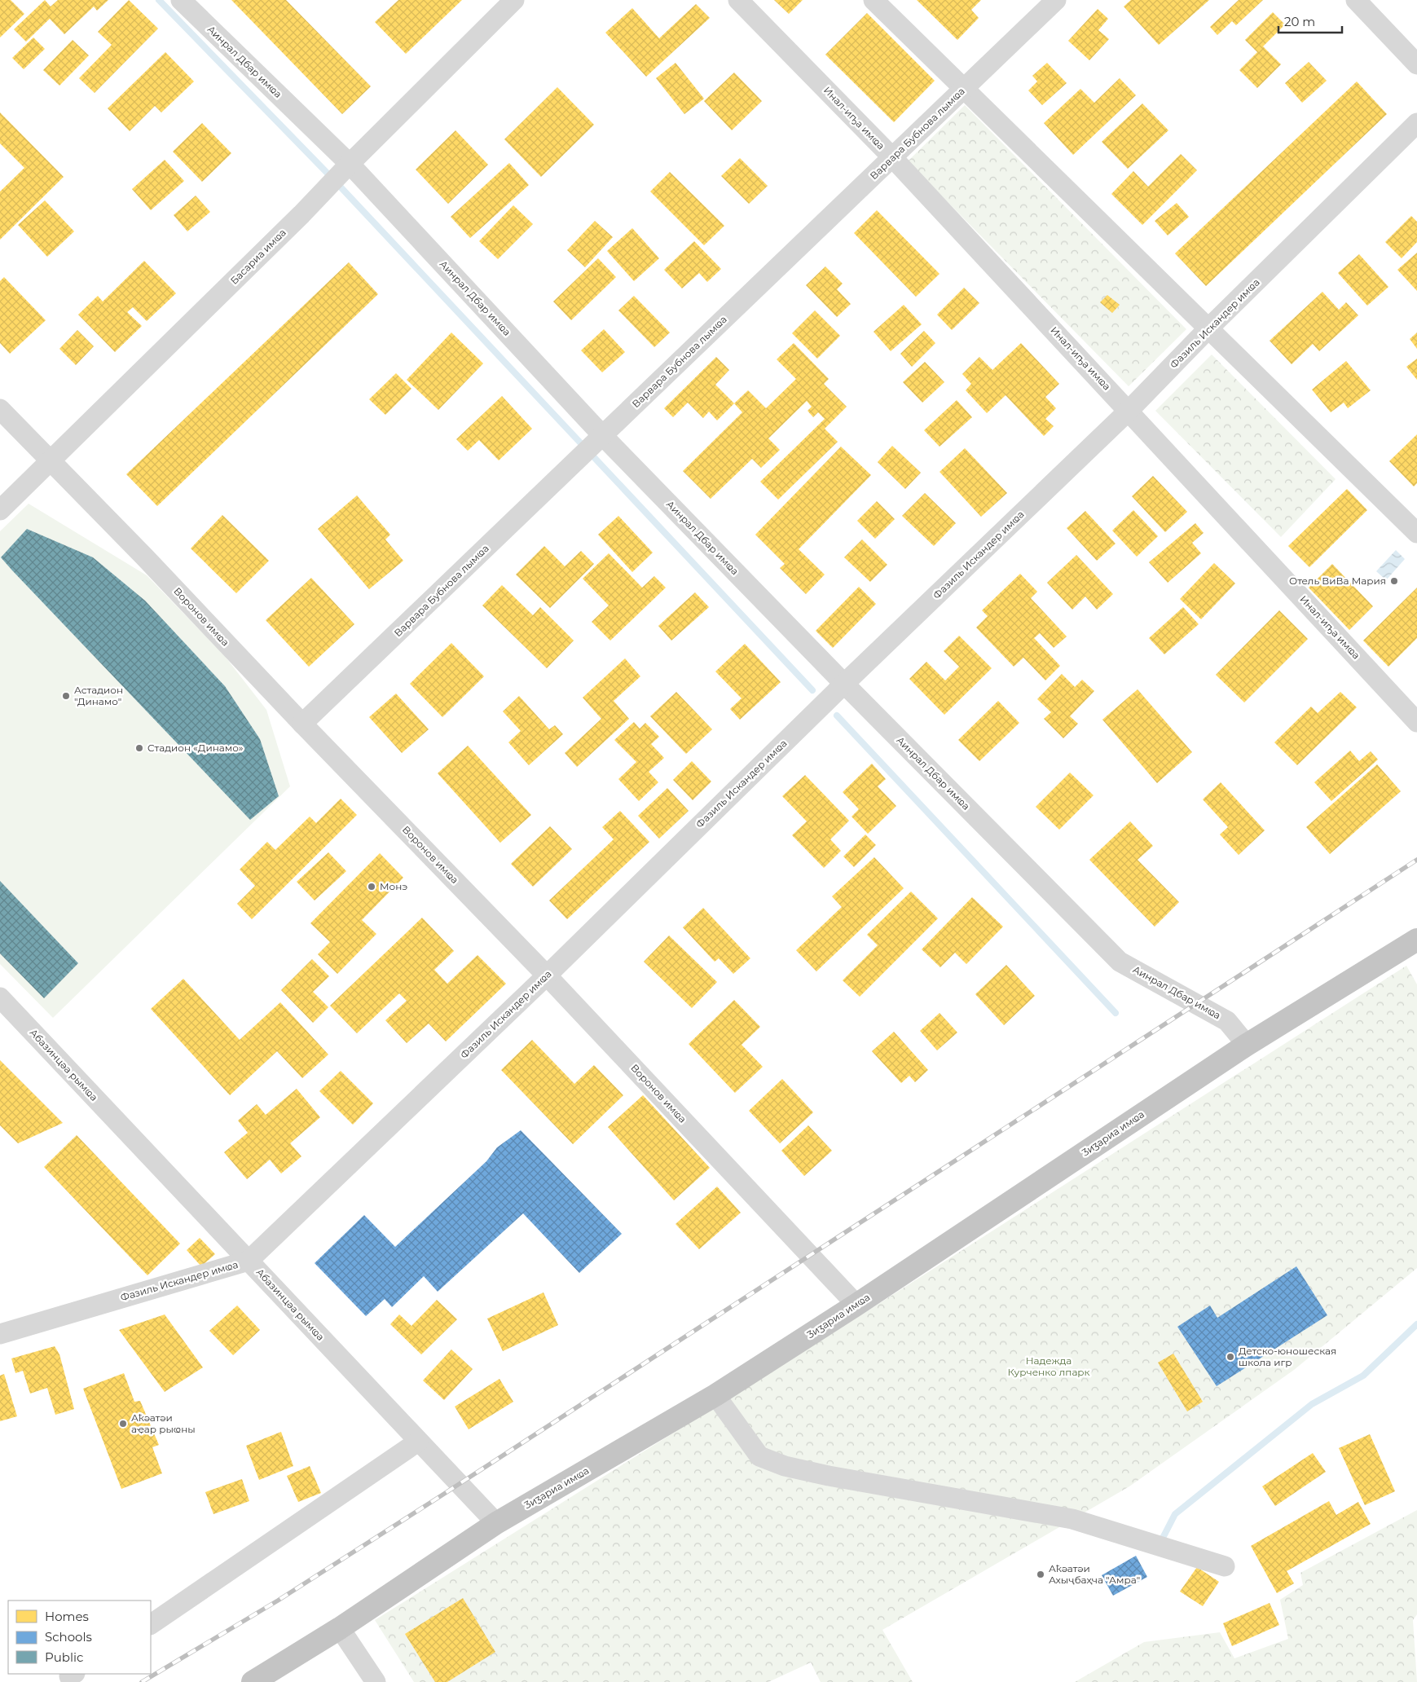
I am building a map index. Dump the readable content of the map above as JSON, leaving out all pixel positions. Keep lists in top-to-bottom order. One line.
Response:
{"streets":{"highway":["Ӡиӡариа имҩа"],"street":["Аинрал Дбар имҩа","Инал-иҧа имҩа","Варвара Бубнова лымҩа","Басариа имҩа","Фазиль Искандер имҩа","Воронов имҩа","Абазинцәа рымҩа"]},"crossings":[["Аинрал Дбар имҩа","Варвара Бубнова лымҩа"],["Аинрал Дбар имҩа","Басариа имҩа"],["Аинрал Дбар имҩа","Фазиль Искандер имҩа"],["Аинрал Дбар имҩа","Ӡиӡариа имҩа"],["Инал-иҧа имҩа","Варвара Бубнова лымҩа"],["Инал-иҧа имҩа","Фазиль Искандер имҩа"],["Варвара Бубнова лымҩа","Воронов имҩа"],["Басариа имҩа","Воронов имҩа"],["Фазиль Искандер имҩа","Воронов имҩа"],["Фазиль Искандер имҩа","Абазинцәа рымҩа"],["Воронов имҩа","Ӡиӡариа имҩа"],["Абазинцәа рымҩа","Ӡиӡариа имҩа"]],"parks":["Надежда Курченко лпарк"],"places":["Отель ВиВа Мария","Астадион \"Динамо\"","Cтадион «Динамо»","Монэ","Детско-юношеская школа игр","Аҟәатәи аҿар рыҩны","Аҟәатәи Ахыҷбаҳча \"Амра\""],"legend":["Homes","Schools","Public"],"scale_bar":"20 m"}
